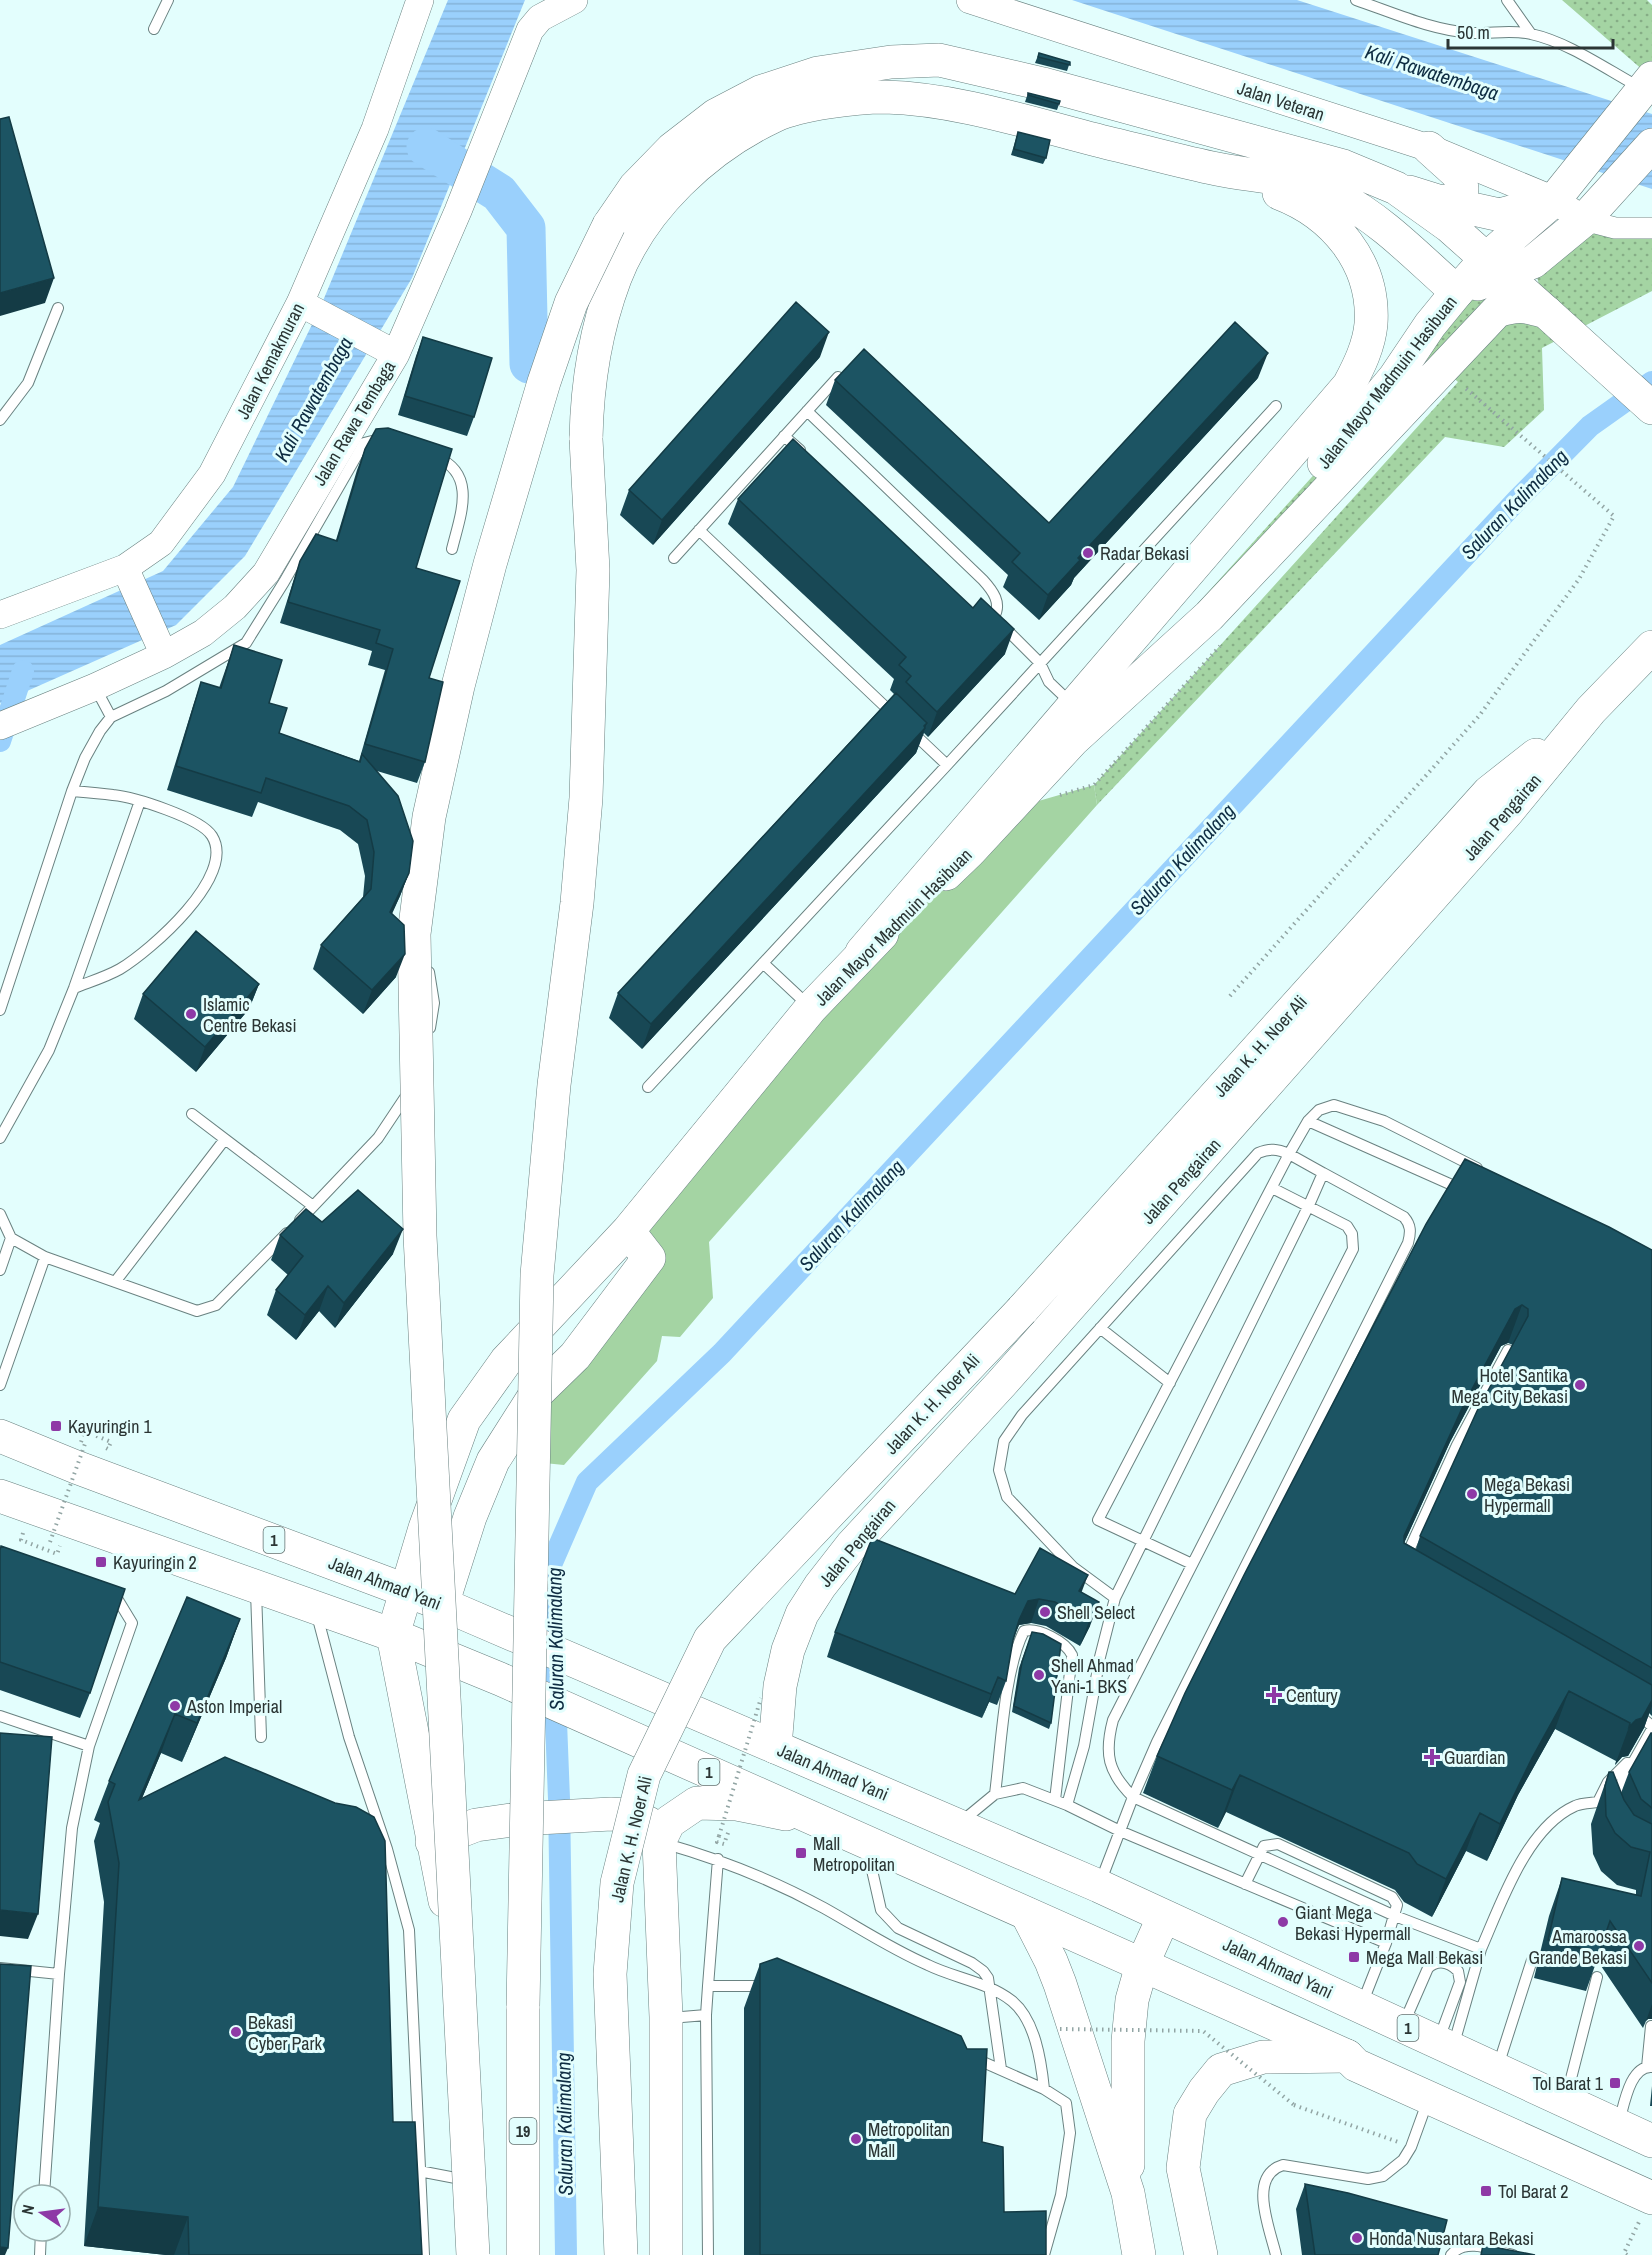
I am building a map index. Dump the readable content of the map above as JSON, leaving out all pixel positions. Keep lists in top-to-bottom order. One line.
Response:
{"streets":{"main road":["Jalan Mayor Madmuin Hasibuan","Jalan Pengairan","Jalan K. H. Noer Ali","1","Jalan Ahmad Yani","19"],"street":["Jalan Veteran","Jalan Kemakmuran","Jalan Rawa Tembaga"]},"crossings":[["Jalan Mayor Madmuin Hasibuan","1"],["Jalan Mayor Madmuin Hasibuan","Jalan Ahmad Yani"],["Jalan Pengairan","Jalan K. H. Noer Ali"],["Jalan Pengairan","Jalan Ahmad Yani"]],"water":["Kali Rawatembaga","Saluran Kalimalang"],"places":{"other":["Radar Bekasi","Islamic Centre Bekasi","Hotel Santika Mega City Bekasi","Mega Bekasi Hypermall","Shell Select","Shell Ahmad Yani-1 BKS","Aston Imperial","Giant Mega Bekasi Hypermall","Amaroossa Grande Bekasi","Bekasi Cyber Park","Metropolitan Mall","Honda Nusantara Bekasi"],"transit":["Kayuringin 1","Kayuringin 2","Mall Metropolitan","Mega Mall Bekasi","Tol Barat 1","Tol Barat 2"],"health":["Century","Guardian"]},"scale_bar":"50 m","north":"left"}
